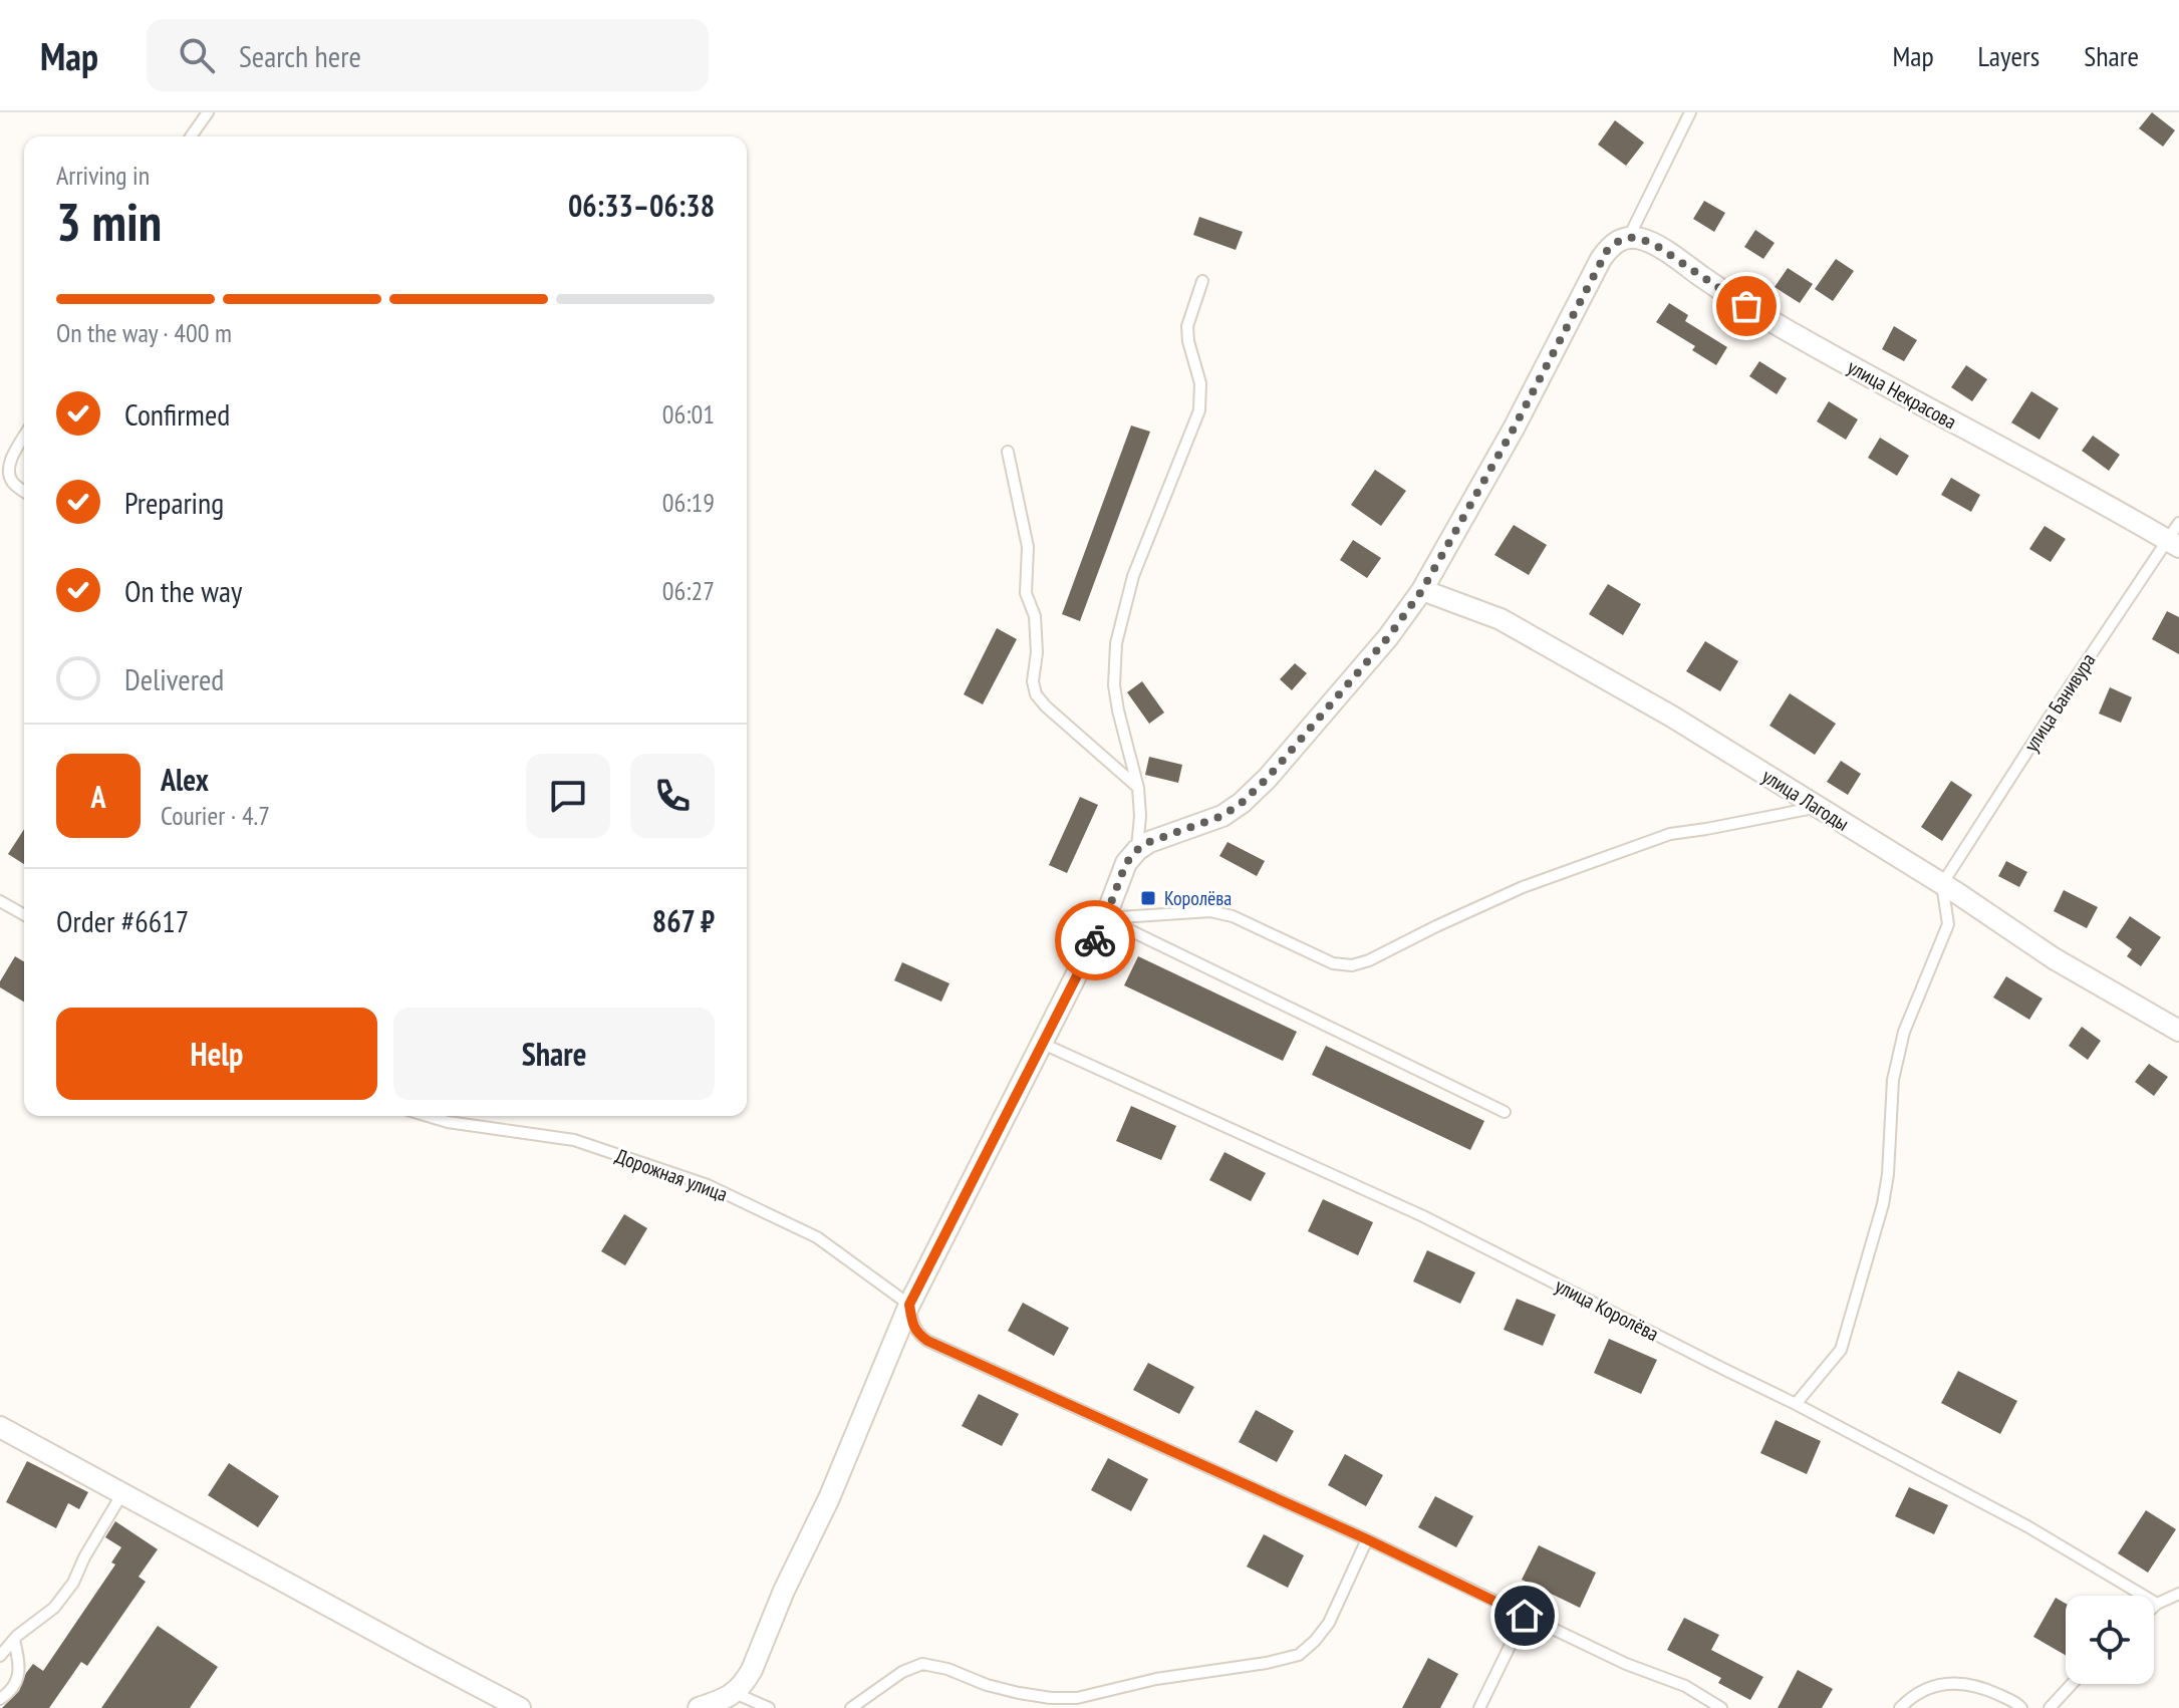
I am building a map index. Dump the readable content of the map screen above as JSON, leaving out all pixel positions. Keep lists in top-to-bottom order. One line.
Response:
{"streets":{"street":["улица Некрасова","улица Лагоды"],"lane":["улица Банивура","Дорожная улица","улица Королёва"]},"crossings":[["улица Некрасова","улица Банивура"],["улица Банивура","улица Лагоды"]],"places":{"transit":["Королёва"]},"page":{"header":"Map","search":"Search here","nav":["Map","Layers","Share"],"heading":["3 min","Arriving in","06:33–06:38"],"panel":["Alex","Courier · 4.7","Order #6617","867 ₽"],"bar":"On the way · 400 m","list":[["Confirmed","06:01"],["Preparing","06:19"],["On the way","06:27"],"Delivered"],"round":"A","buttons":["Help","Share"]}}
